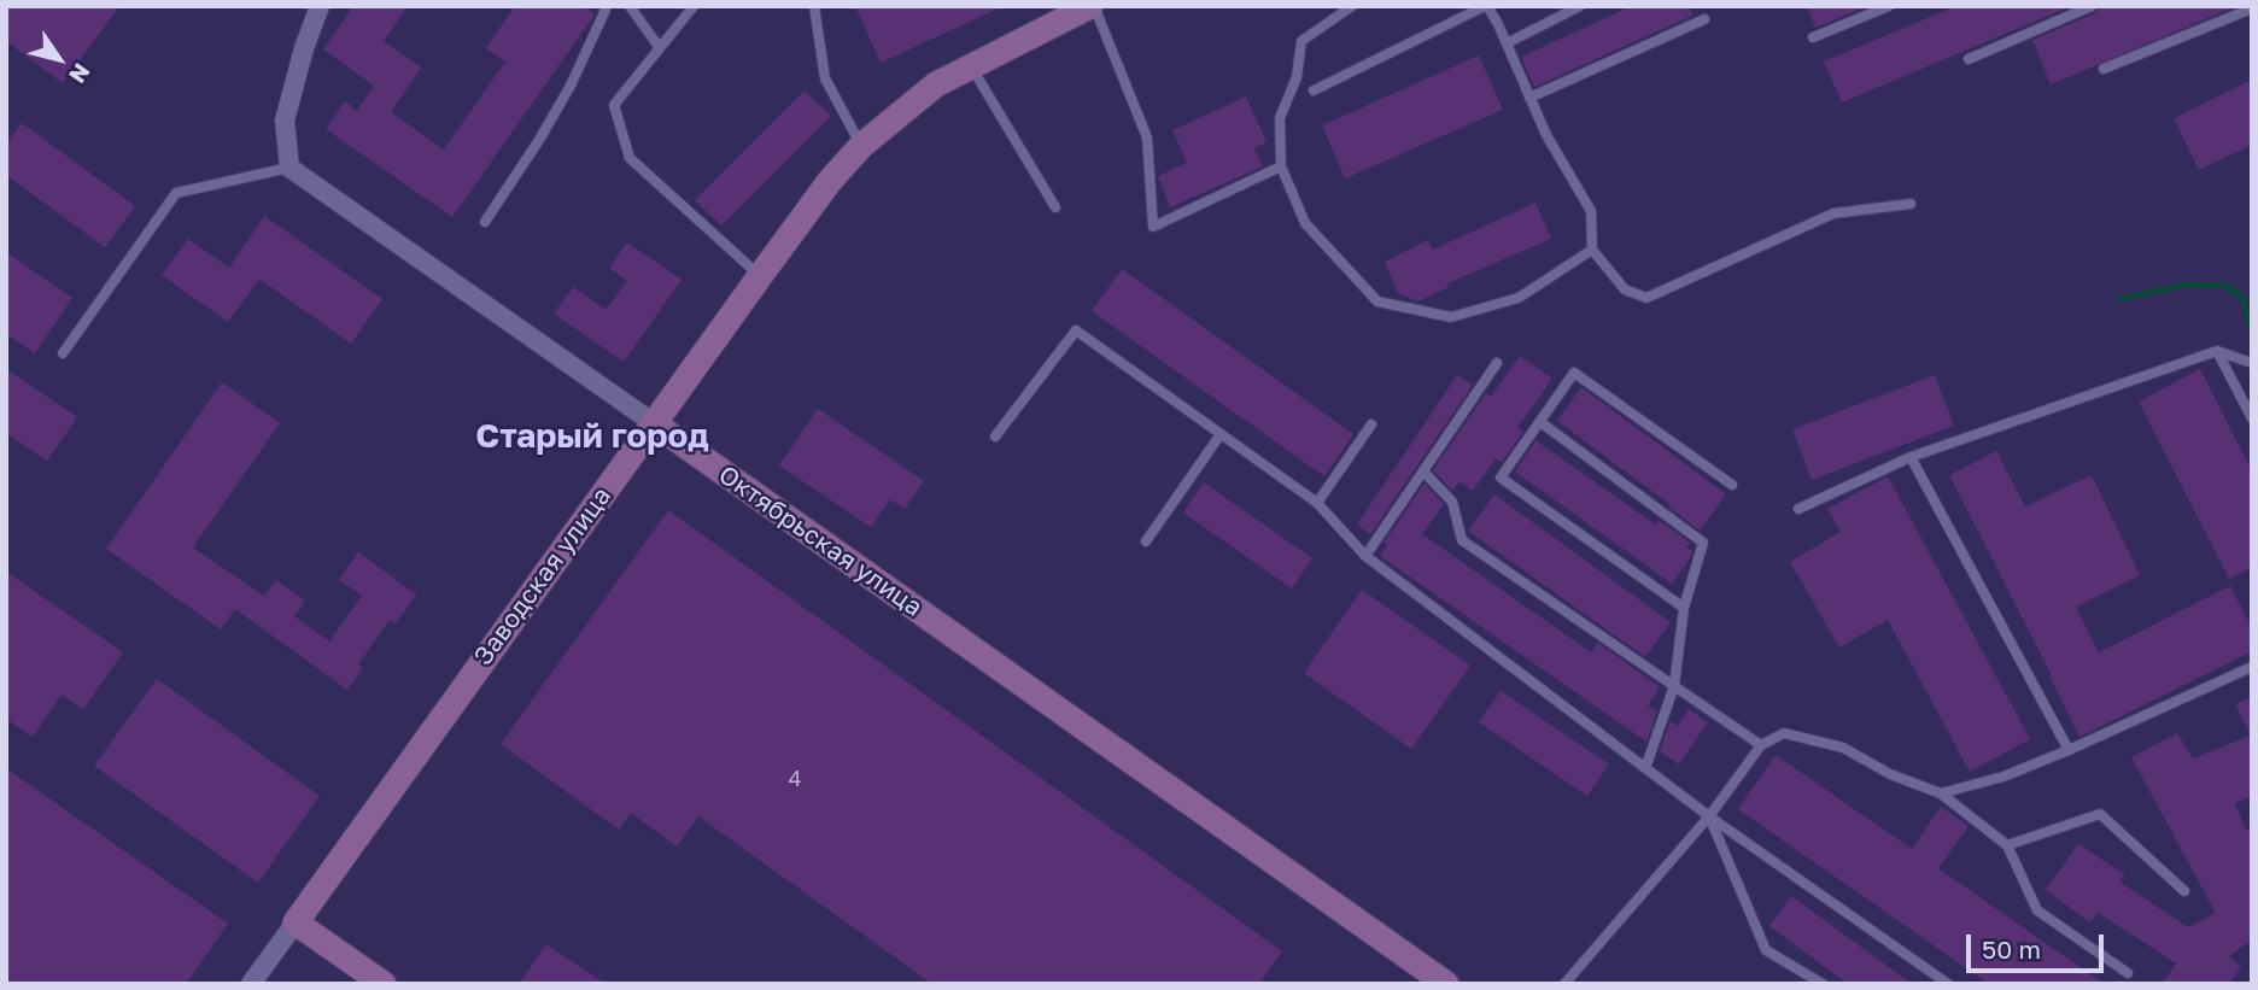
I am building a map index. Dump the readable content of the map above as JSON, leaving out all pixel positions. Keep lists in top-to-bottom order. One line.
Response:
{"streets":{"street":["Октябрьская улица","Заводская улица"]},"crossings":[["Октябрьская улица","Заводская улица"]],"districts":["Старый город"],"house_numbers":["4"],"scale_bar":"50 m","north":"bottom right"}
